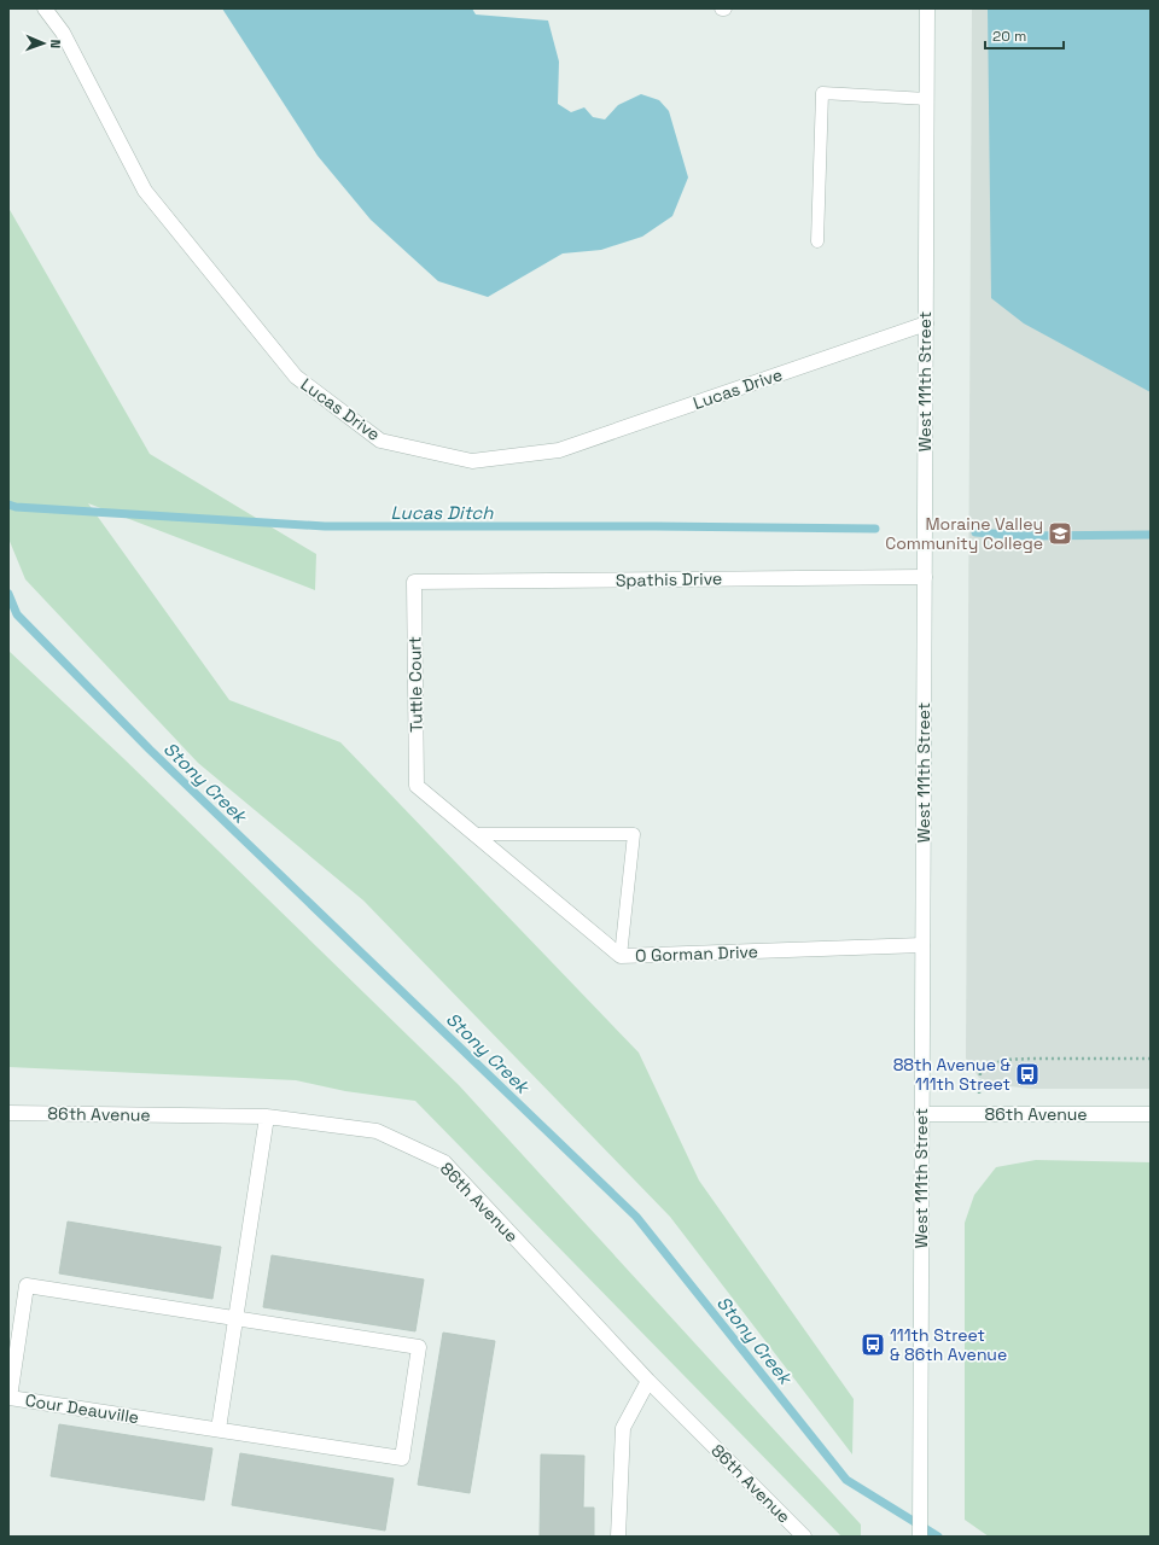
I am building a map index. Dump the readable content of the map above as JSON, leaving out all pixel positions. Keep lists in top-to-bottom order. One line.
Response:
{"streets":{"street":["West 111th Street","Lucas Drive","Spathis Drive","Tuttle Court","O Gorman Drive","86th Avenue","Cour Deauville"]},"crossings":[["West 111th Street","Lucas Drive"],["West 111th Street","Spathis Drive"],["West 111th Street","O Gorman Drive"],["West 111th Street","86th Avenue"],["Spathis Drive","Tuttle Court"],["Tuttle Court","O Gorman Drive"]],"water":["Lucas Ditch","Stony Creek"],"places":{"school or university":["Moraine Valley Community College"],"bus stop":["88th Avenue & 111th Street","111th Street & 86th Avenue"]},"scale_bar":"20 m","north":"right"}
